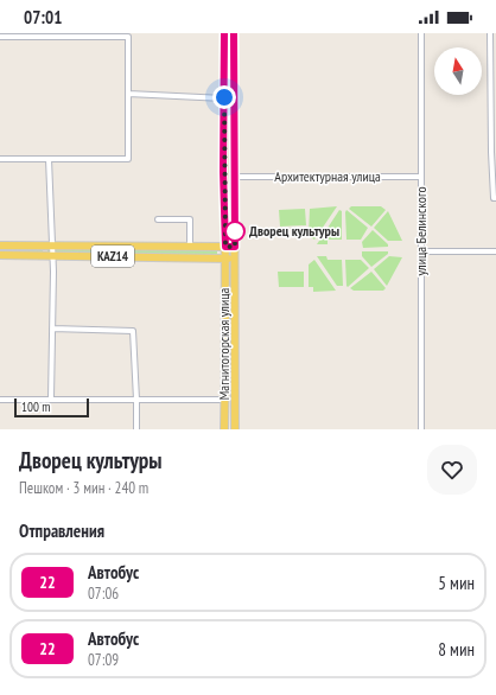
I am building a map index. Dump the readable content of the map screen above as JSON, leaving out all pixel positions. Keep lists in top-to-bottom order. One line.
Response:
{"streets":{"main road":["KAZ14","Магнитогорская улица"],"street":["Архитектурная улица","улица Белинского"]},"crossings":[["Архитектурная улица","улица Белинского"],["Архитектурная улица","Магнитогорская улица"],["KAZ14","Магнитогорская улица"]],"places":["Дворец культуры"],"lines":["bus line 22"],"scale_bar":"100 m","north":"top","page":{"status":"07:01","scale":"100 m","heading":[["Дворец культуры","Пешком · 3 мин · 240 m"],"Отправления"],"list":[{"mark":"22","name":"Автобус","note":"07:06","value":"5 мин"},{"mark":"22","name":"Автобус","note":"07:09","value":"8 мин"}]}}
